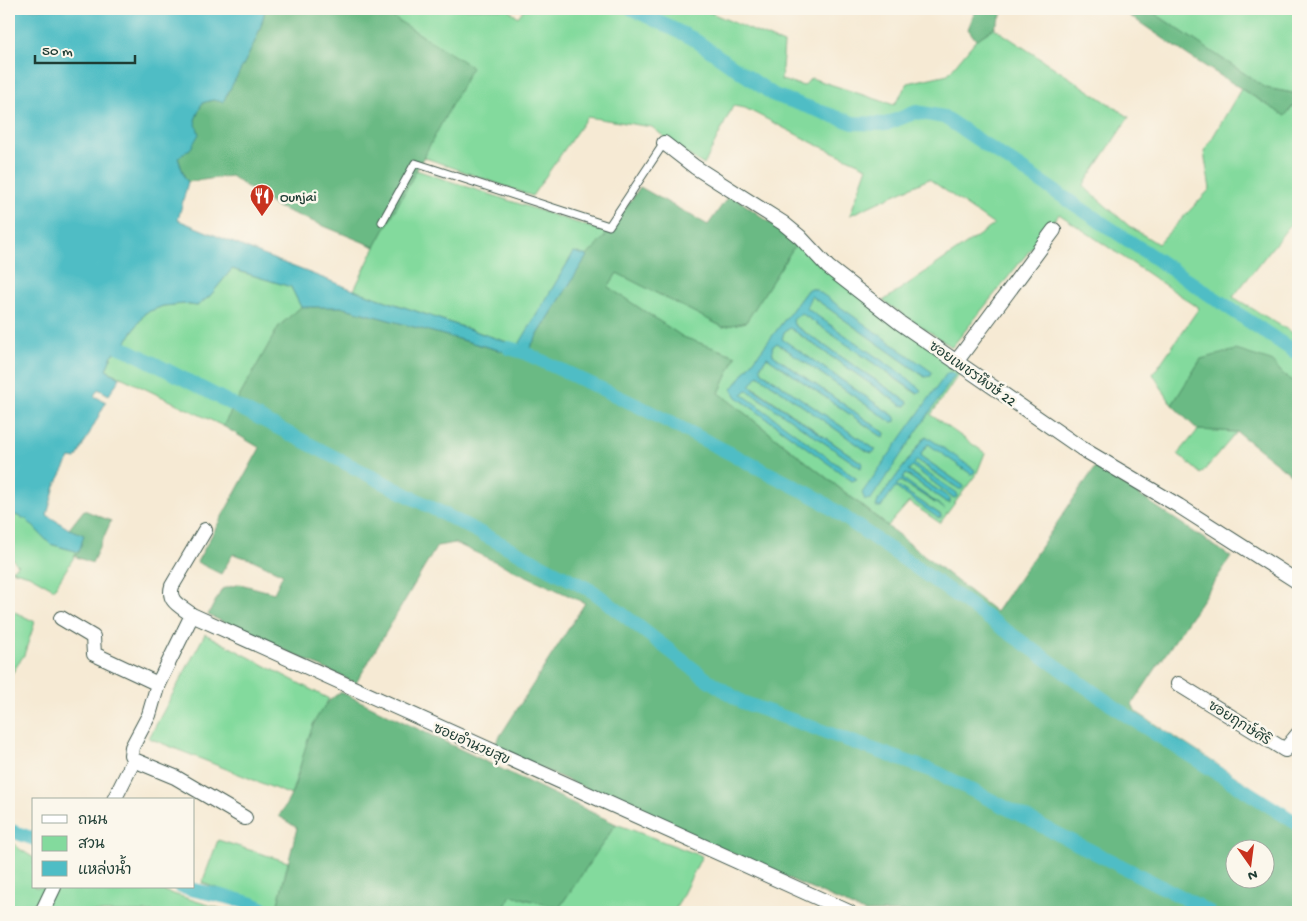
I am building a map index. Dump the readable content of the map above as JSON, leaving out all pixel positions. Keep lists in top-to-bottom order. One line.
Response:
{"streets":{"street":["ซอยเพชรหึงษ์ 22","ซอยฤกษ์ศิริ","ซอยอำนวยสุข"]},"places":{"restaurant":["Ounjai"]},"legend":["ถนน","สวน","แหล่งน้ำ"],"scale_bar":"50 m","north":"bottom"}
